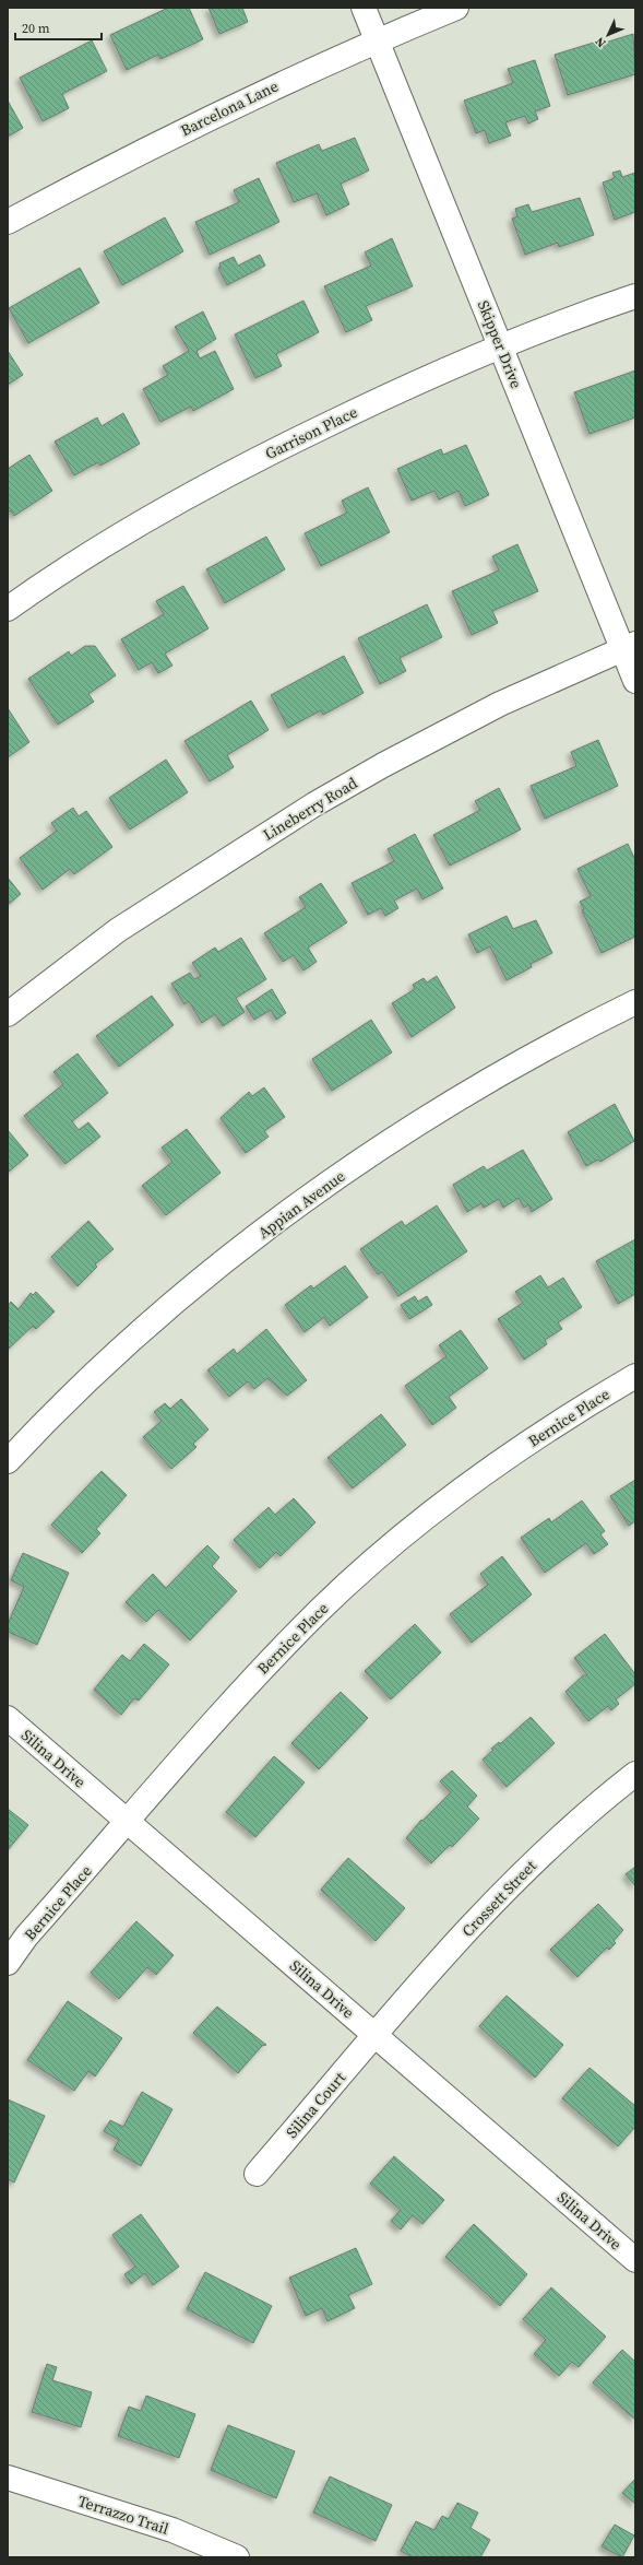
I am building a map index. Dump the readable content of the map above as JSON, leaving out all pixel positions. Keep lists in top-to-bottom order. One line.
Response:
{"streets":{"street":["Barcelona Lane","Skipper Drive","Garrison Place","Lineberry Road","Appian Avenue","Bernice Place","Silina Drive","Crossett Street","Silina Court","Terrazzo Trail"]},"crossings":[["Barcelona Lane","Skipper Drive"],["Skipper Drive","Garrison Place"],["Skipper Drive","Lineberry Road"],["Bernice Place","Silina Drive"],["Silina Drive","Crossett Street"],["Silina Drive","Silina Court"],["Crossett Street","Silina Court"]],"scale_bar":"20 m","north":"bottom left"}
